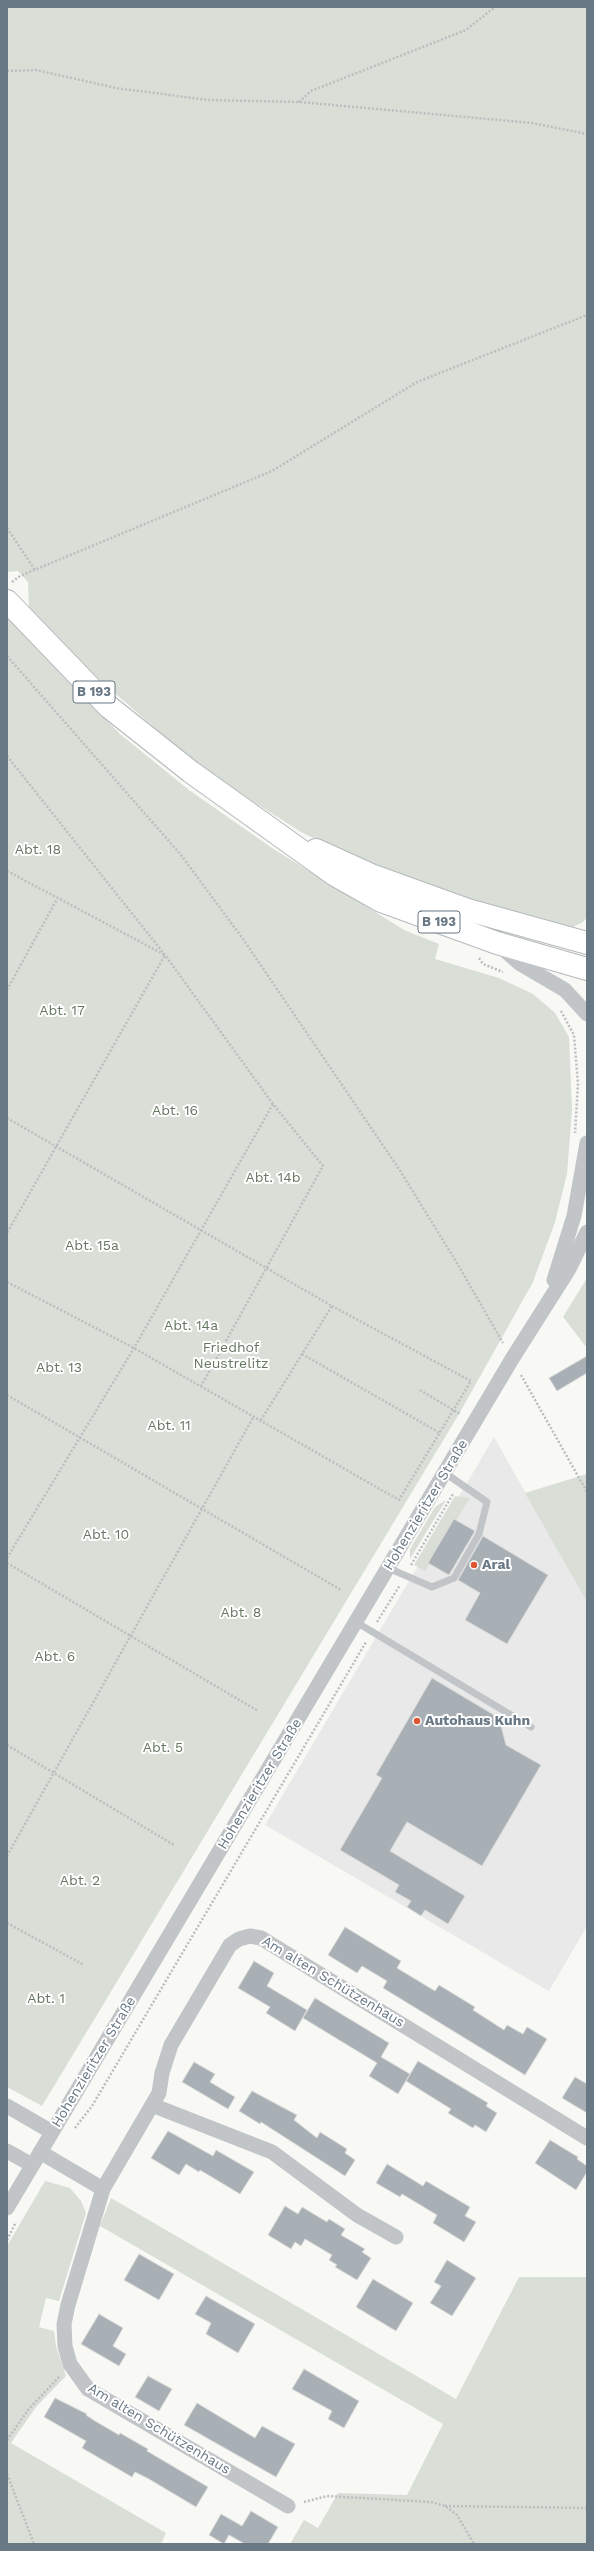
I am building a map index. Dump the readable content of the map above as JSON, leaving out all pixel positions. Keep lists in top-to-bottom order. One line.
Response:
{"streets":{"main road":["B 193"],"street":["Hohenzieritzer Straße","Am alten Schützenhaus"]},"parks":["Abt. 18","Abt. 17","Abt. 16","Abt. 14b","Abt. 15a","Abt. 14a","Friedhof Neustrelitz","Abt. 13","Abt. 11","Abt. 10","Abt. 8","Abt. 6","Abt. 5","Abt. 2","Abt. 1"],"places":["Aral","Autohaus Kuhn"]}
